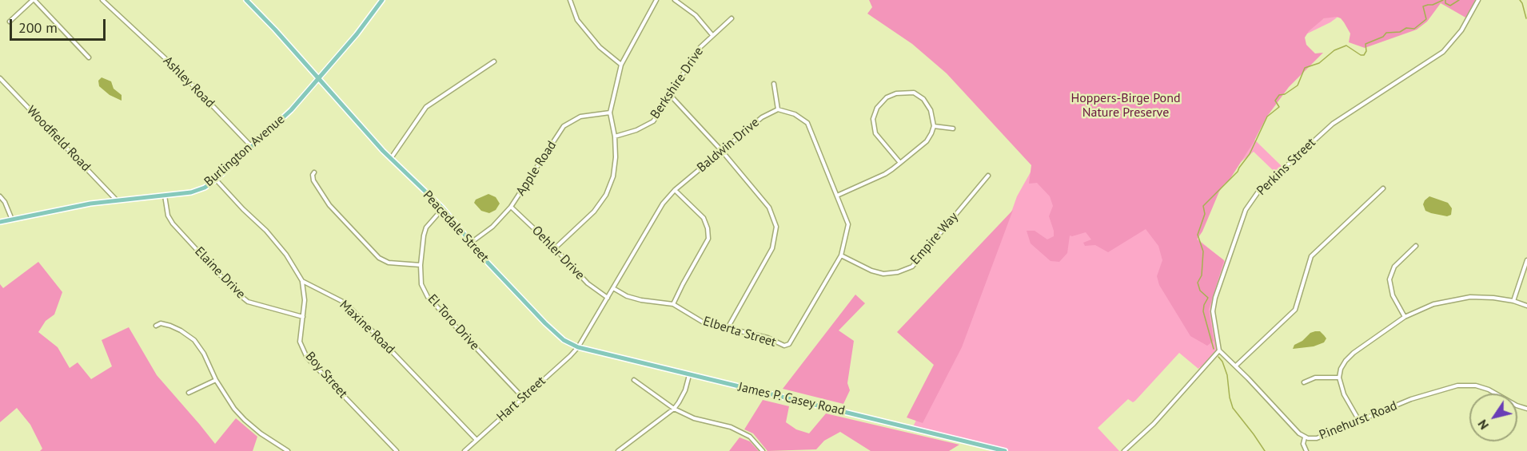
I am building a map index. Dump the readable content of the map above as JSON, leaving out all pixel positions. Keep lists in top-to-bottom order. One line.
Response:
{"streets":{"main road":["Burlington Avenue","Peacedale Street","James P. Casey Road"],"street":["Ashley Road","Berkshire Drive","Woodfield Road","Baldwin Drive","Perkins Street","Apple Road","Empire Way","Oehler Drive","Elaine Drive","El Toro Drive","Maxine Road","Elberta Street","Boy Street","Hart Street","Pinehurst Road"]},"crossings":[["Ashley Road","Burlington Avenue"],["Woodfield Road","Burlington Avenue"],["Baldwin Drive","Peacedale Street"],["Baldwin Drive","Oehler Drive"],["Baldwin Drive","Elberta Street"],["Baldwin Drive","Hart Street"],["Baldwin Drive","James P. Casey Road"],["Burlington Avenue","Peacedale Street"],["Burlington Avenue","Elaine Drive"],["Perkins Street","Pinehurst Road"],["Apple Road","Peacedale Street"],["Apple Road","Oehler Drive"],["Peacedale Street","El Toro Drive"],["Peacedale Street","Hart Street"],["Peacedale Street","James P. Casey Road"],["Empire Way","Elberta Street"],["Elaine Drive","Boy Street"],["El Toro Drive","Hart Street"],["Maxine Road","Boy Street"],["Maxine Road","Hart Street"],["Hart Street","James P. Casey Road"]],"parks":["Hoppers-Birge Pond Nature Preserve"],"scale_bar":"200 m","north":"bottom left"}
